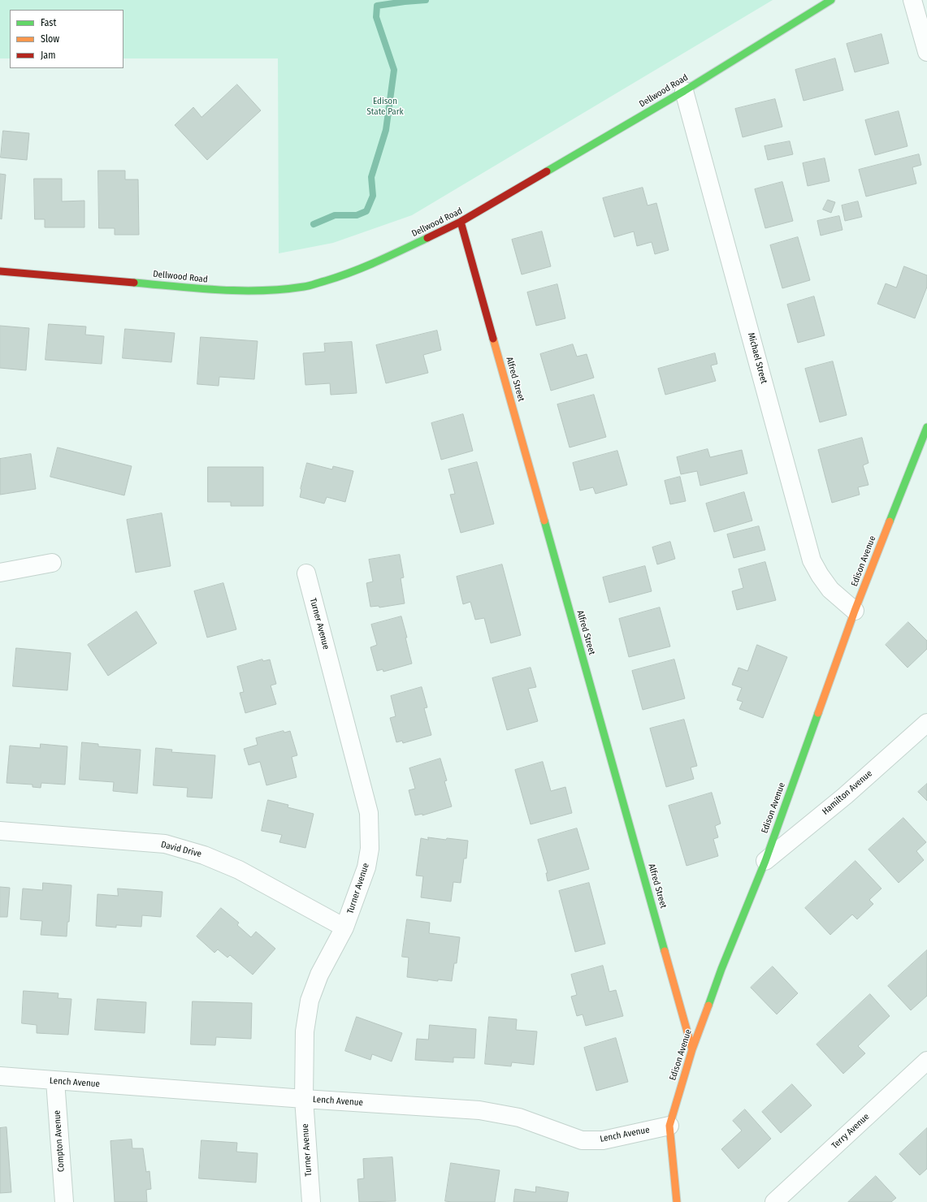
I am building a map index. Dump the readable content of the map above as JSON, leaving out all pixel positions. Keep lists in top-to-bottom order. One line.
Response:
{"streets":{"street":["Dellwood Road","Michael Street","Alfred Street","Edison Avenue","Turner Avenue","Hamilton Avenue","David Drive","Lench Avenue","Terry Avenue","Compton Avenue"]},"crossings":[["Dellwood Road","Michael Street"],["Dellwood Road","Alfred Street"],["Michael Street","Edison Avenue"],["Alfred Street","Edison Avenue"],["Edison Avenue","Hamilton Avenue"],["Edison Avenue","Lench Avenue"],["Turner Avenue","David Drive"],["Turner Avenue","Lench Avenue"],["Lench Avenue","Compton Avenue"]],"parks":["Edison State Park"],"legend":["Fast","Slow","Jam"]}
